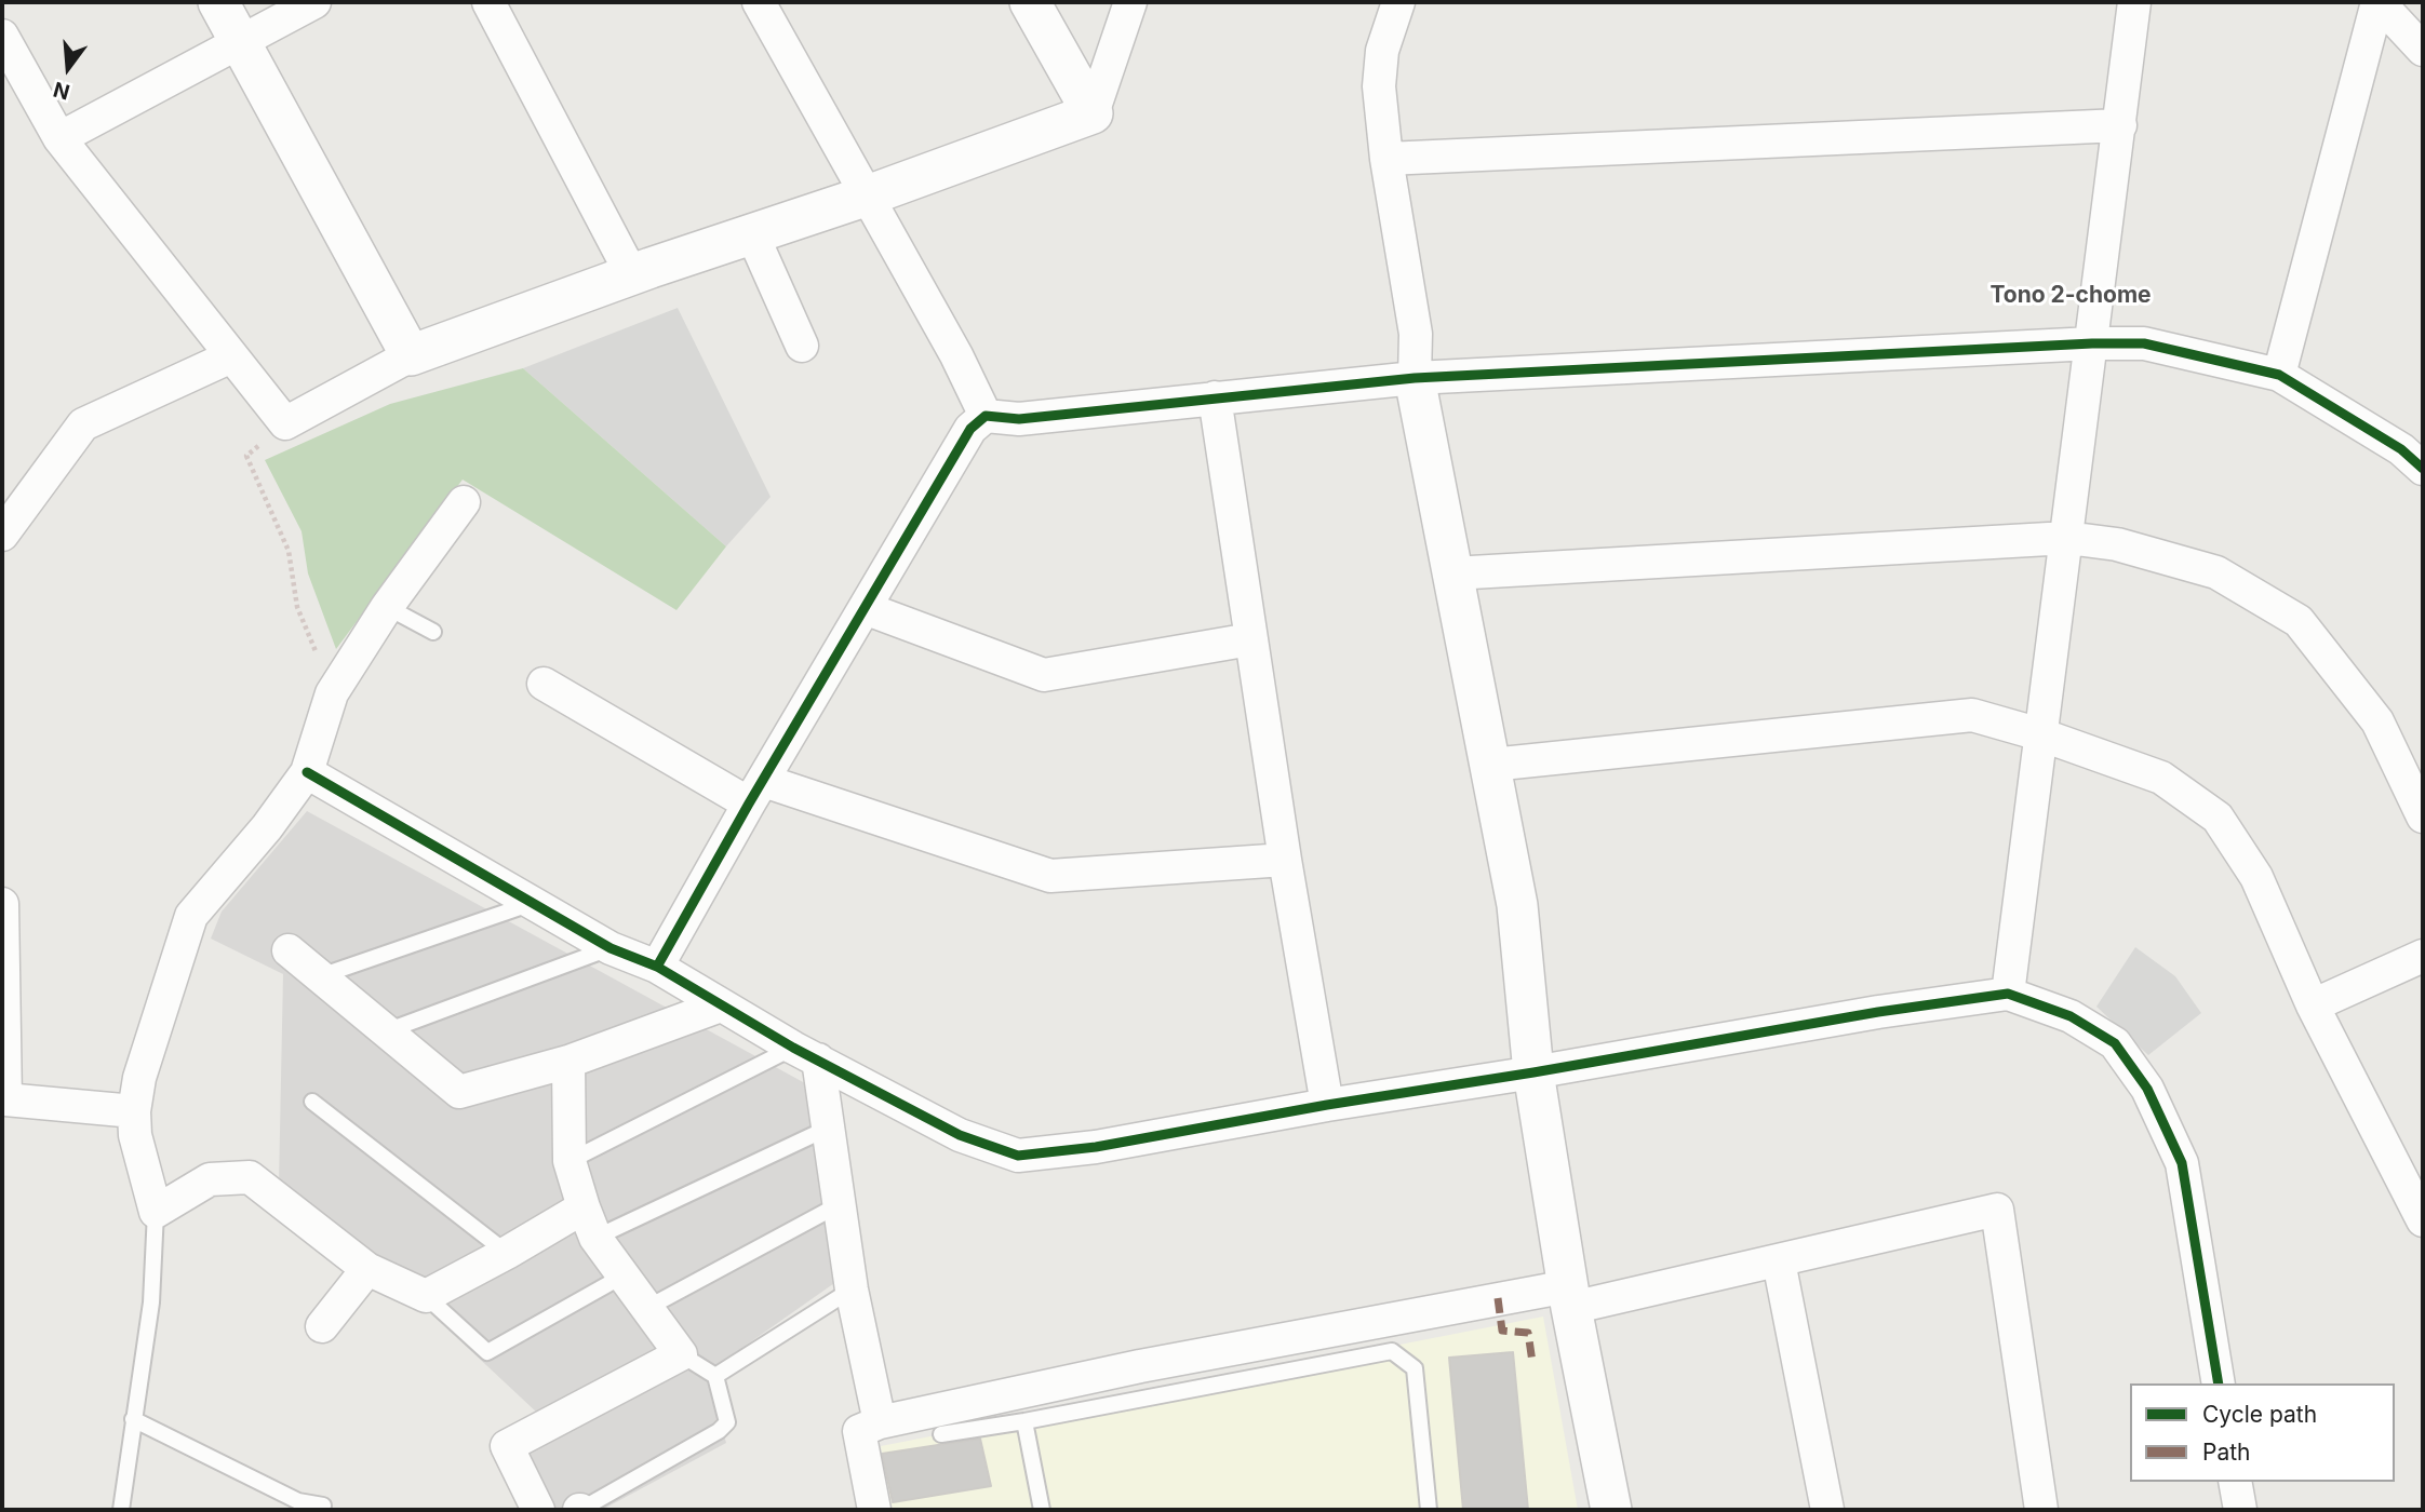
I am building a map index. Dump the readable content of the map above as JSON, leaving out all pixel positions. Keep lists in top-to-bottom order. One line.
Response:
{"districts":["Tono 2-chome"],"legend":["Cycle path","Path"],"north":"bottom"}
